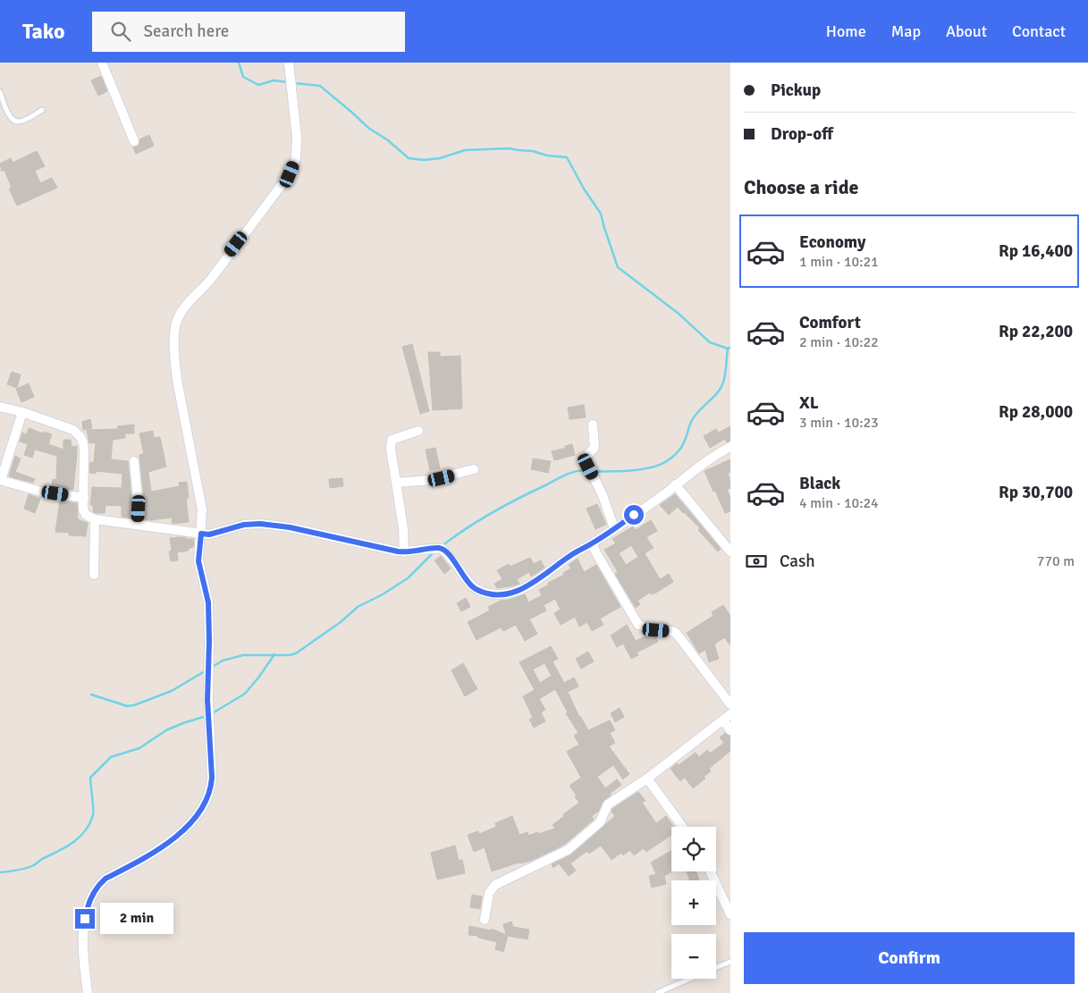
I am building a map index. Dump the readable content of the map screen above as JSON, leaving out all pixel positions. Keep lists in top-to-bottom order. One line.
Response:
{"page":{"header":"Tako","search":"Search here","nav":["Home","Map","About","Contact"],"banner":["Pickup","Drop-off"],"heading":"Choose a ride","list":[{"name":"Economy","note":"1 min · 10:21","value":"Rp 16,400"},{"name":"Comfort","note":"2 min · 10:22","value":"Rp 22,200"},{"name":"XL","note":"3 min · 10:23","value":"Rp 28,000"},{"name":"Black","note":"4 min · 10:24","value":"Rp 30,700"}],"pay":["Cash","770 m"],"map_buttons":["+","−"],"bubble":"2 min","buttons":"Confirm"}}
